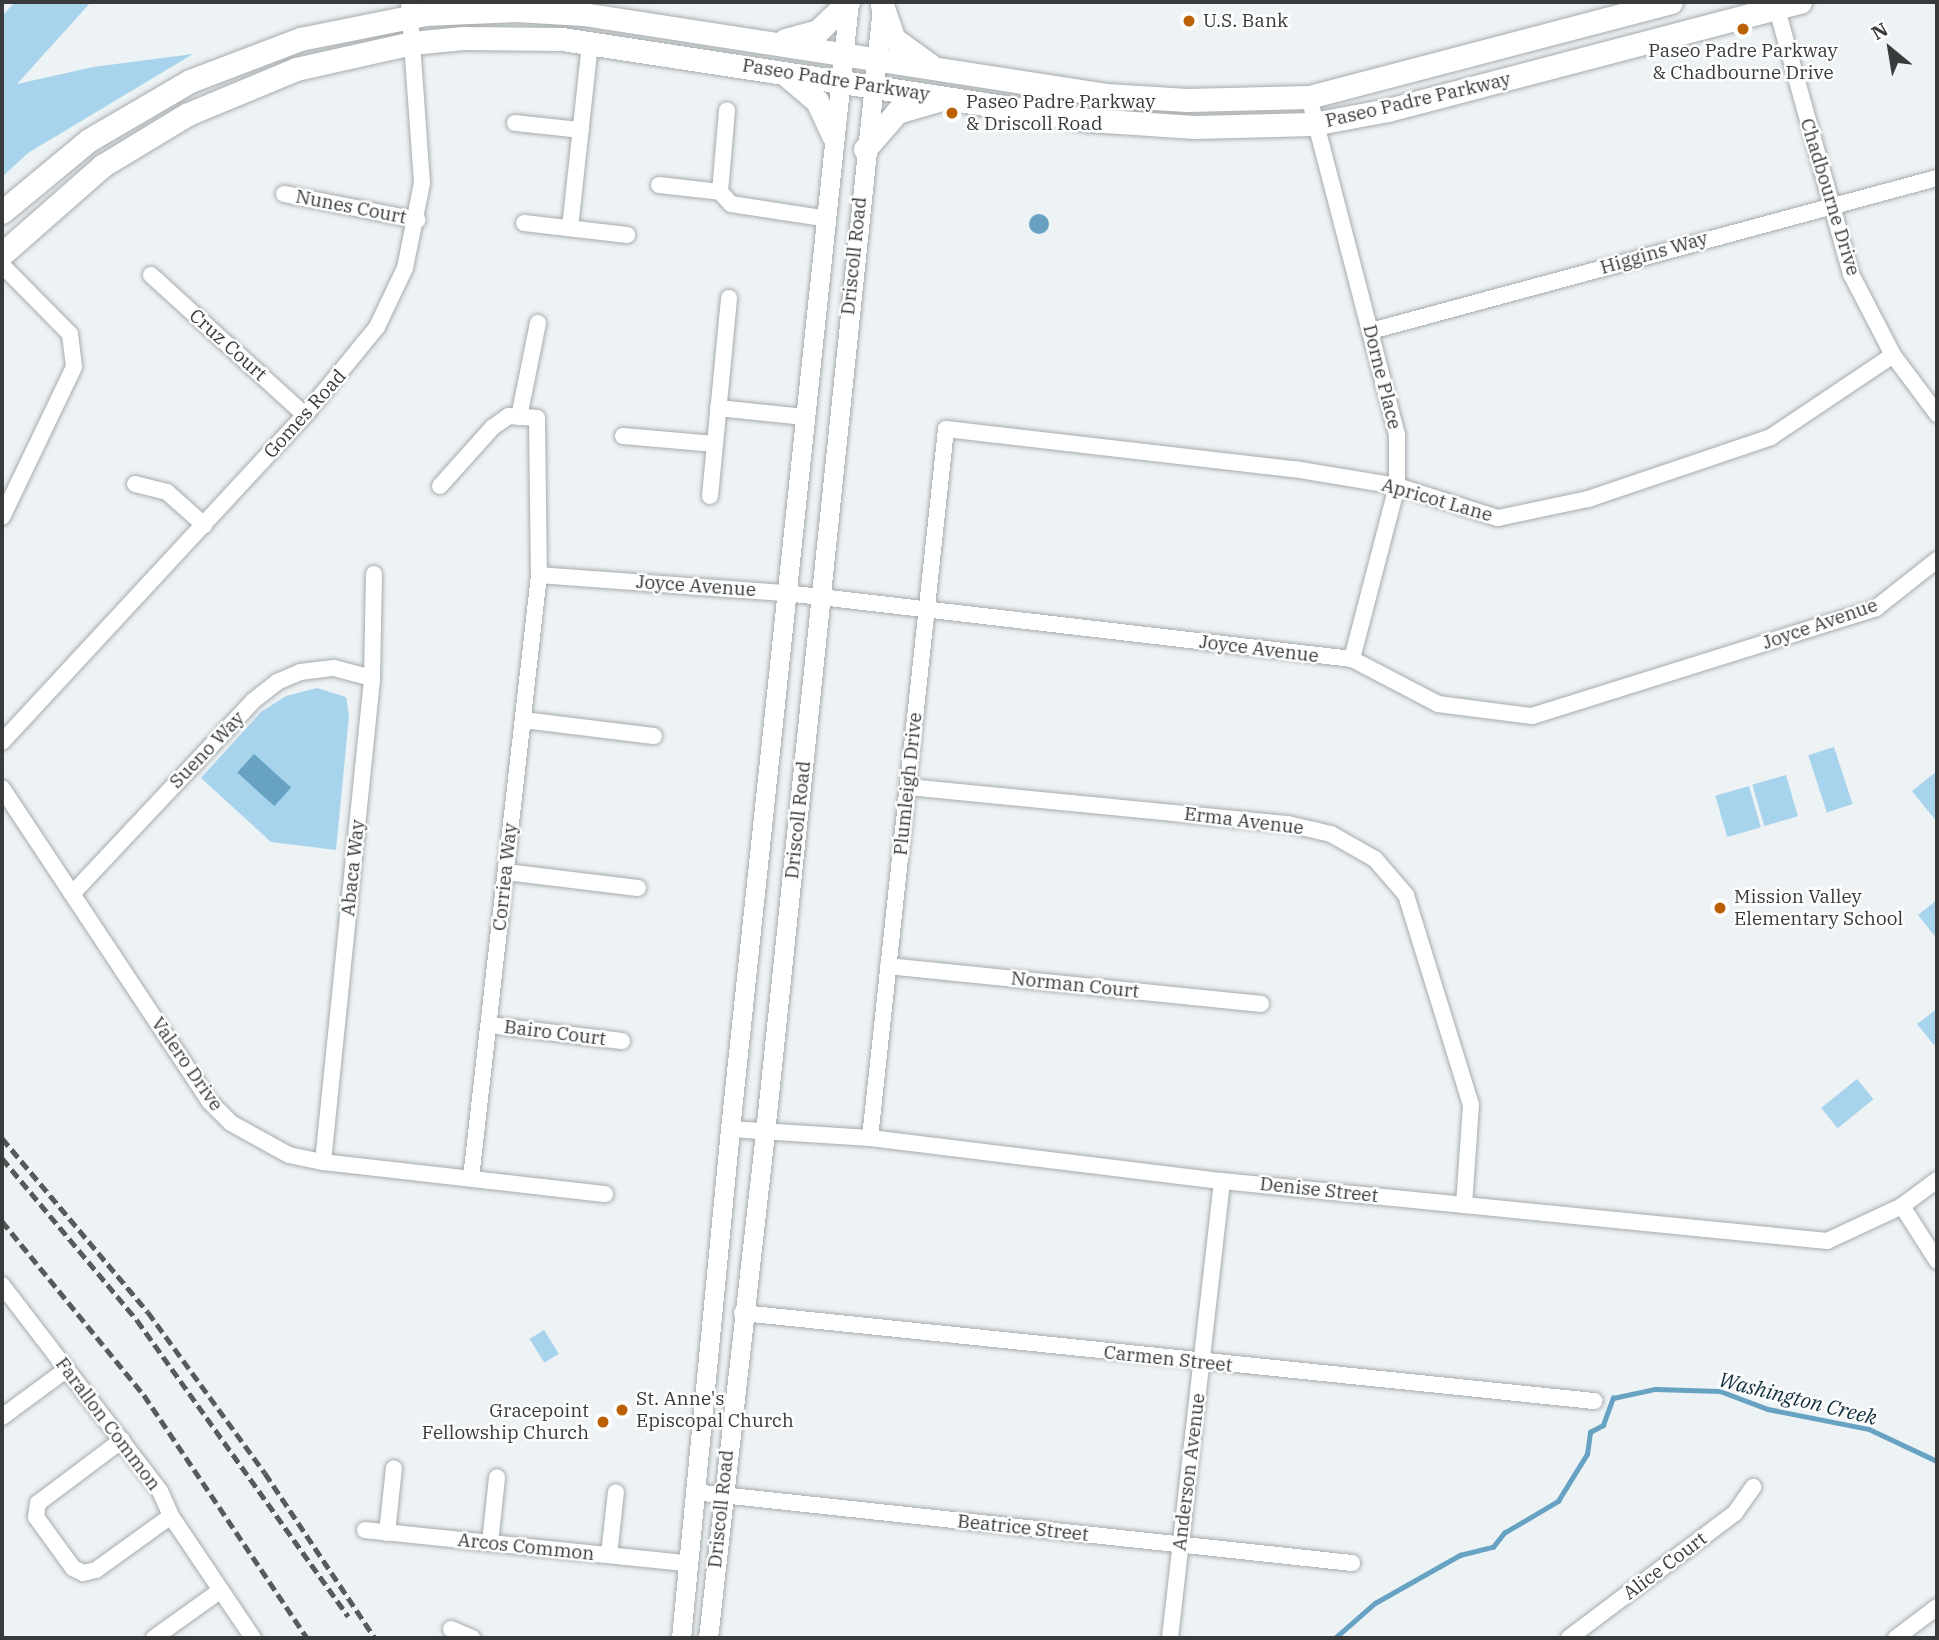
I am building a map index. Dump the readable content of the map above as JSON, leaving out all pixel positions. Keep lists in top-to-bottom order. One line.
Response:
{"streets":{"main road":["Paseo Padre Parkway"],"street":["Chadbourne Drive","Nunes Court","Higgins Way","Driscoll Road","Cruz Court","Dorne Place","Gomes Road","Apricot Lane","Joyce Avenue","Sueno Way","Plumleigh Drive","Erma Avenue","Abaca Way","Corriea Way","Norman Court","Bairo Court","Valero Drive","Denise Street","Carmen Street","Farallon Common","Anderson Avenue","Beatrice Street","Arcos Common","Alice Court"]},"crossings":[["Paseo Padre Parkway","Chadbourne Drive"],["Paseo Padre Parkway","Driscoll Road"],["Paseo Padre Parkway","Dorne Place"],["Paseo Padre Parkway","Gomes Road"],["Chadbourne Drive","Higgins Way"],["Chadbourne Drive","Apricot Lane"],["Nunes Court","Gomes Road"],["Higgins Way","Dorne Place"],["Driscoll Road","Joyce Avenue"],["Driscoll Road","Denise Street"],["Driscoll Road","Carmen Street"],["Driscoll Road","Beatrice Street"],["Driscoll Road","Arcos Common"],["Cruz Court","Gomes Road"],["Dorne Place","Apricot Lane"],["Dorne Place","Joyce Avenue"],["Apricot Lane","Plumleigh Drive"],["Joyce Avenue","Plumleigh Drive"],["Joyce Avenue","Corriea Way"],["Sueno Way","Abaca Way"],["Sueno Way","Valero Drive"],["Plumleigh Drive","Erma Avenue"],["Plumleigh Drive","Norman Court"],["Plumleigh Drive","Denise Street"],["Erma Avenue","Denise Street"],["Abaca Way","Valero Drive"],["Corriea Way","Bairo Court"],["Corriea Way","Valero Drive"],["Denise Street","Anderson Avenue"],["Carmen Street","Anderson Avenue"],["Anderson Avenue","Beatrice Street"]],"water":["Washington Creek"],"places":["U.S. Bank","Paseo Padre Parkway & Chadbourne Drive","Paseo Padre Parkway & Driscoll Road","Mission Valley Elementary School","St. Anne's Episcopal Church","Gracepoint Fellowship Church"],"north":"top left"}
